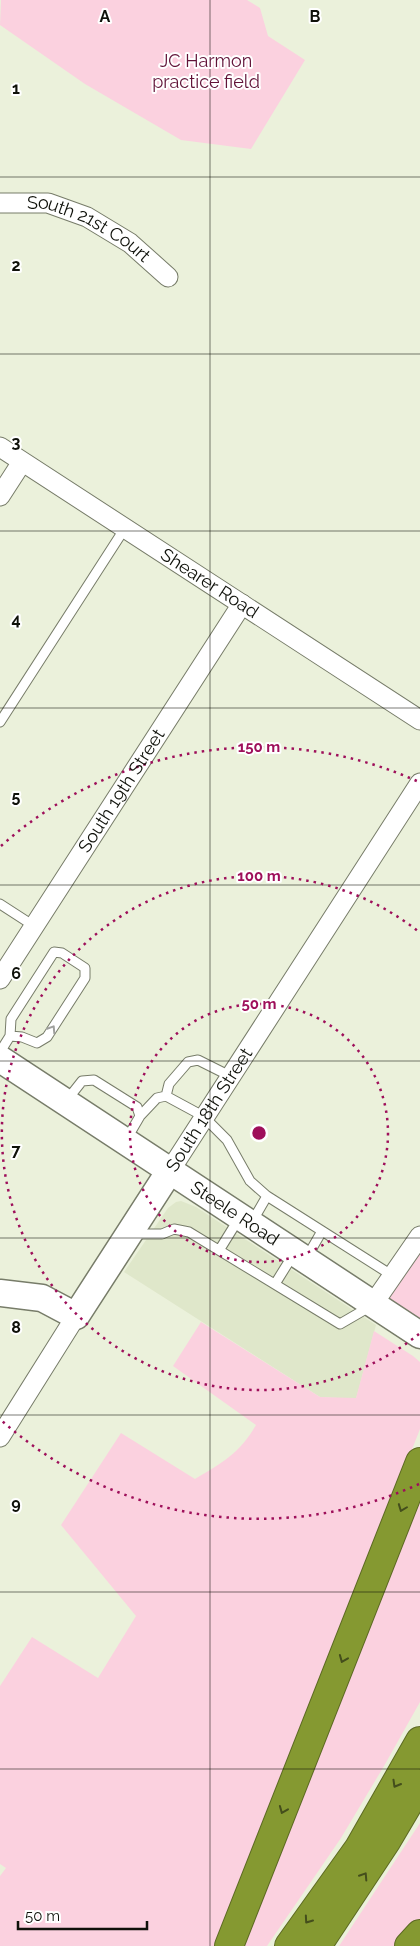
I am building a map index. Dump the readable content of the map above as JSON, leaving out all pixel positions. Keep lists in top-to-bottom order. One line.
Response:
{"streets":{"main road":["South 18th Street","Steele Road"],"street":["South 21st Court","Shearer Road","South 19th Street"]},"crossings":[["Shearer Road","South 19th Street"],["South 18th Street","Steele Road"]],"parks":["JC Harmon practice field"],"scale_bar":"50 m","grid":{"columns":["A","B"],"rows":["1","2","3","4","5","6","7","8","9"]},"rings":["150 m","100 m","50 m"]}
